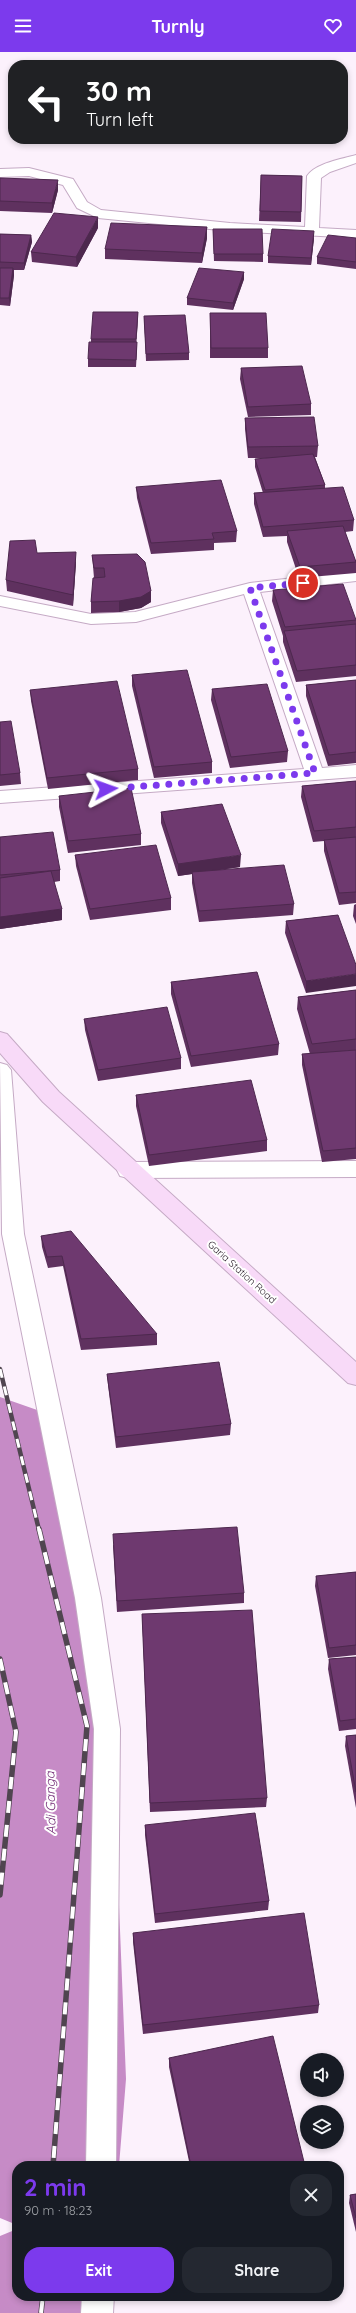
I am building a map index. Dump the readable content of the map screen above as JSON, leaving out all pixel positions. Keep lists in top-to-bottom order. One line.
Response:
{"streets":{"main road":["Garia Station Road"]},"water":["Adi Ganga"],"page":{"header":"Turnly","turn":["30 m","Turn left"],"heading":["2 min","90 m · 18:23"],"buttons":["Exit","Share"]}}
